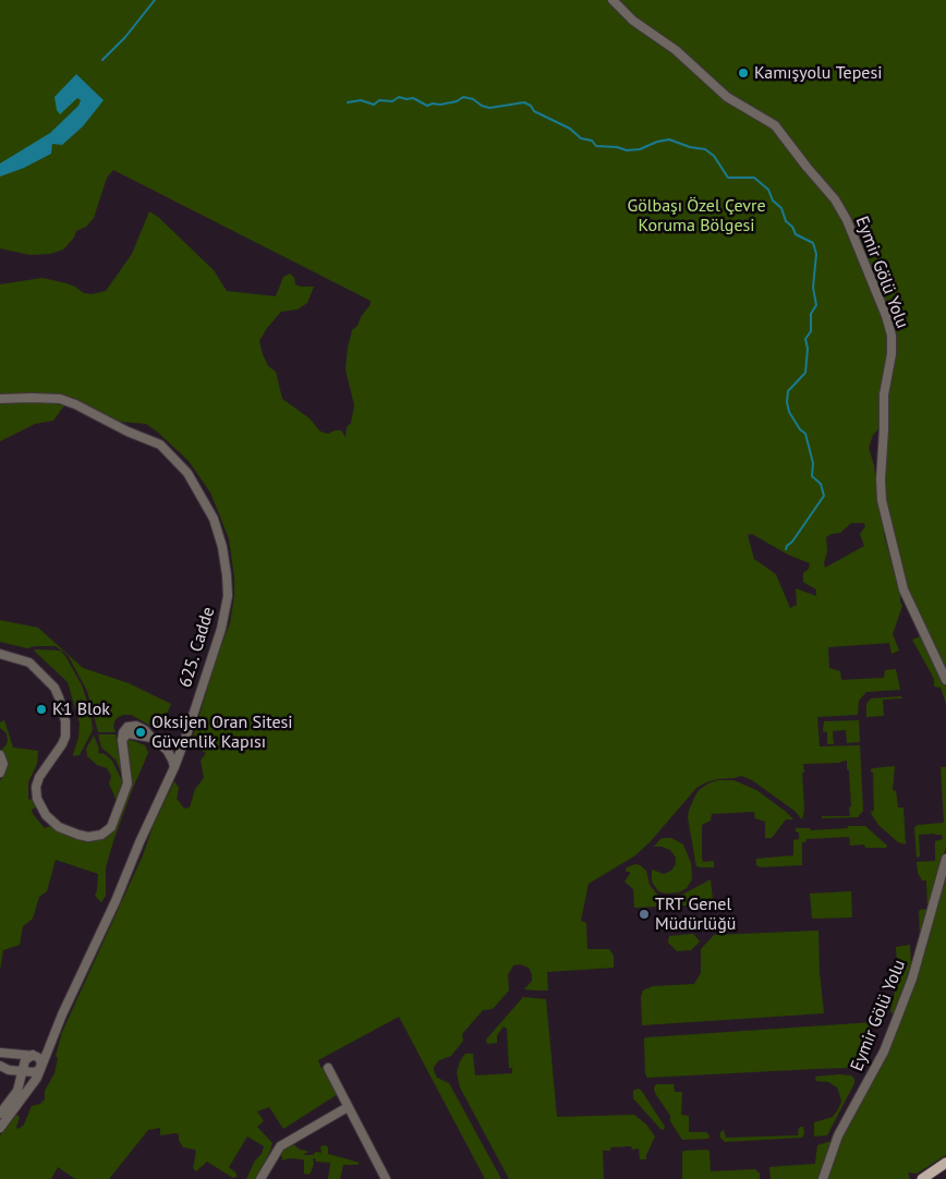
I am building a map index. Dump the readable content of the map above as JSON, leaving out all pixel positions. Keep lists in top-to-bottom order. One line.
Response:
{"streets":{"street":["Eymir Gölü Yolu","625. Cadde"]},"parks":["Gölbaşı Özel Çevre Koruma Bölgesi"],"places":["Kamışyolu Tepesi","K1 Blok","Oksijen Oran Sitesi Güvenlik Kapısı","TRT Genel Müdürlüğü"]}
